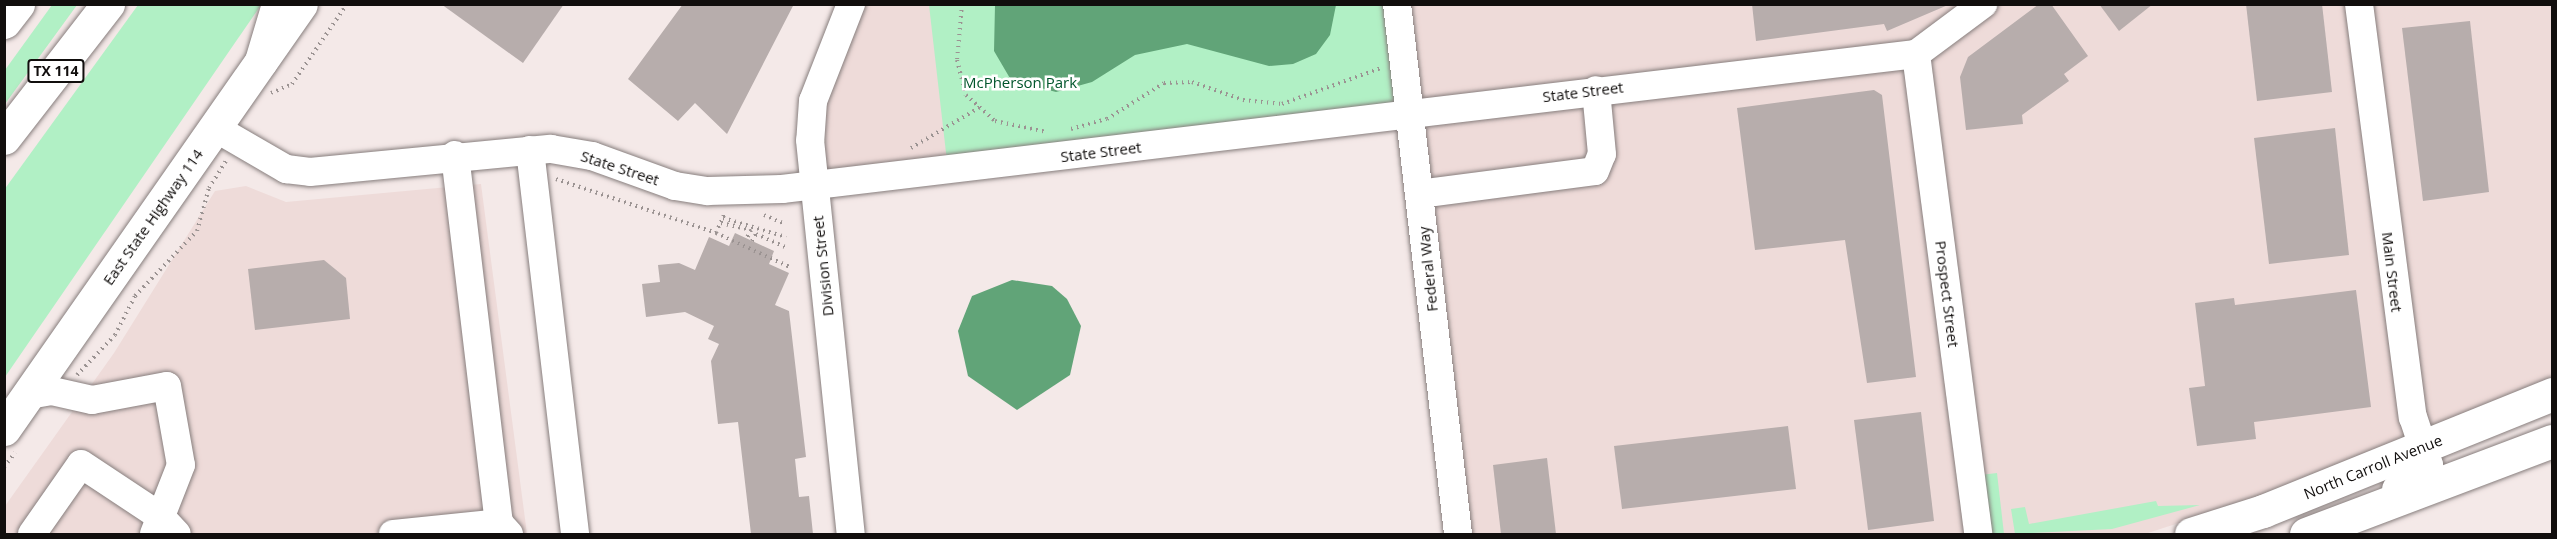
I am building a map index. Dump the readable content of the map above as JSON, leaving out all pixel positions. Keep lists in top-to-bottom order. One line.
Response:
{"streets":{"main road":["TX 114","East State Highway 114","North Carroll Avenue"],"street":["State Street","Division Street","Federal Way","Main Street","Prospect Street"]},"crossings":[["State Street","East State Highway 114"],["State Street","Division Street"],["State Street","Federal Way"],["State Street","Prospect Street"],["Main Street","North Carroll Avenue"]],"parks":["McPherson Park"]}
